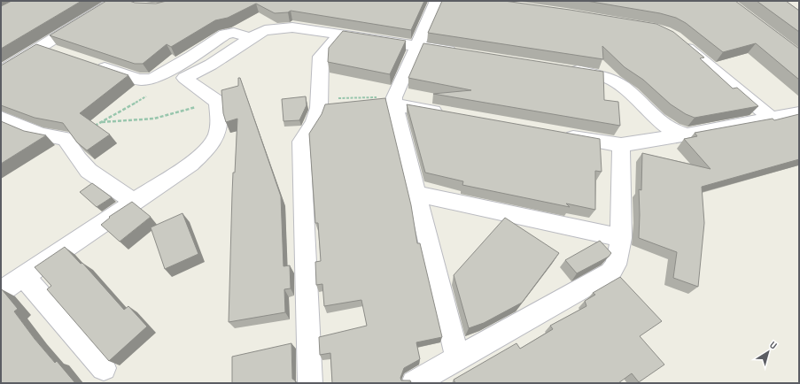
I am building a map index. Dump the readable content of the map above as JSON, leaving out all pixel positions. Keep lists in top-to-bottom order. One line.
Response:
{"north":"top right"}
